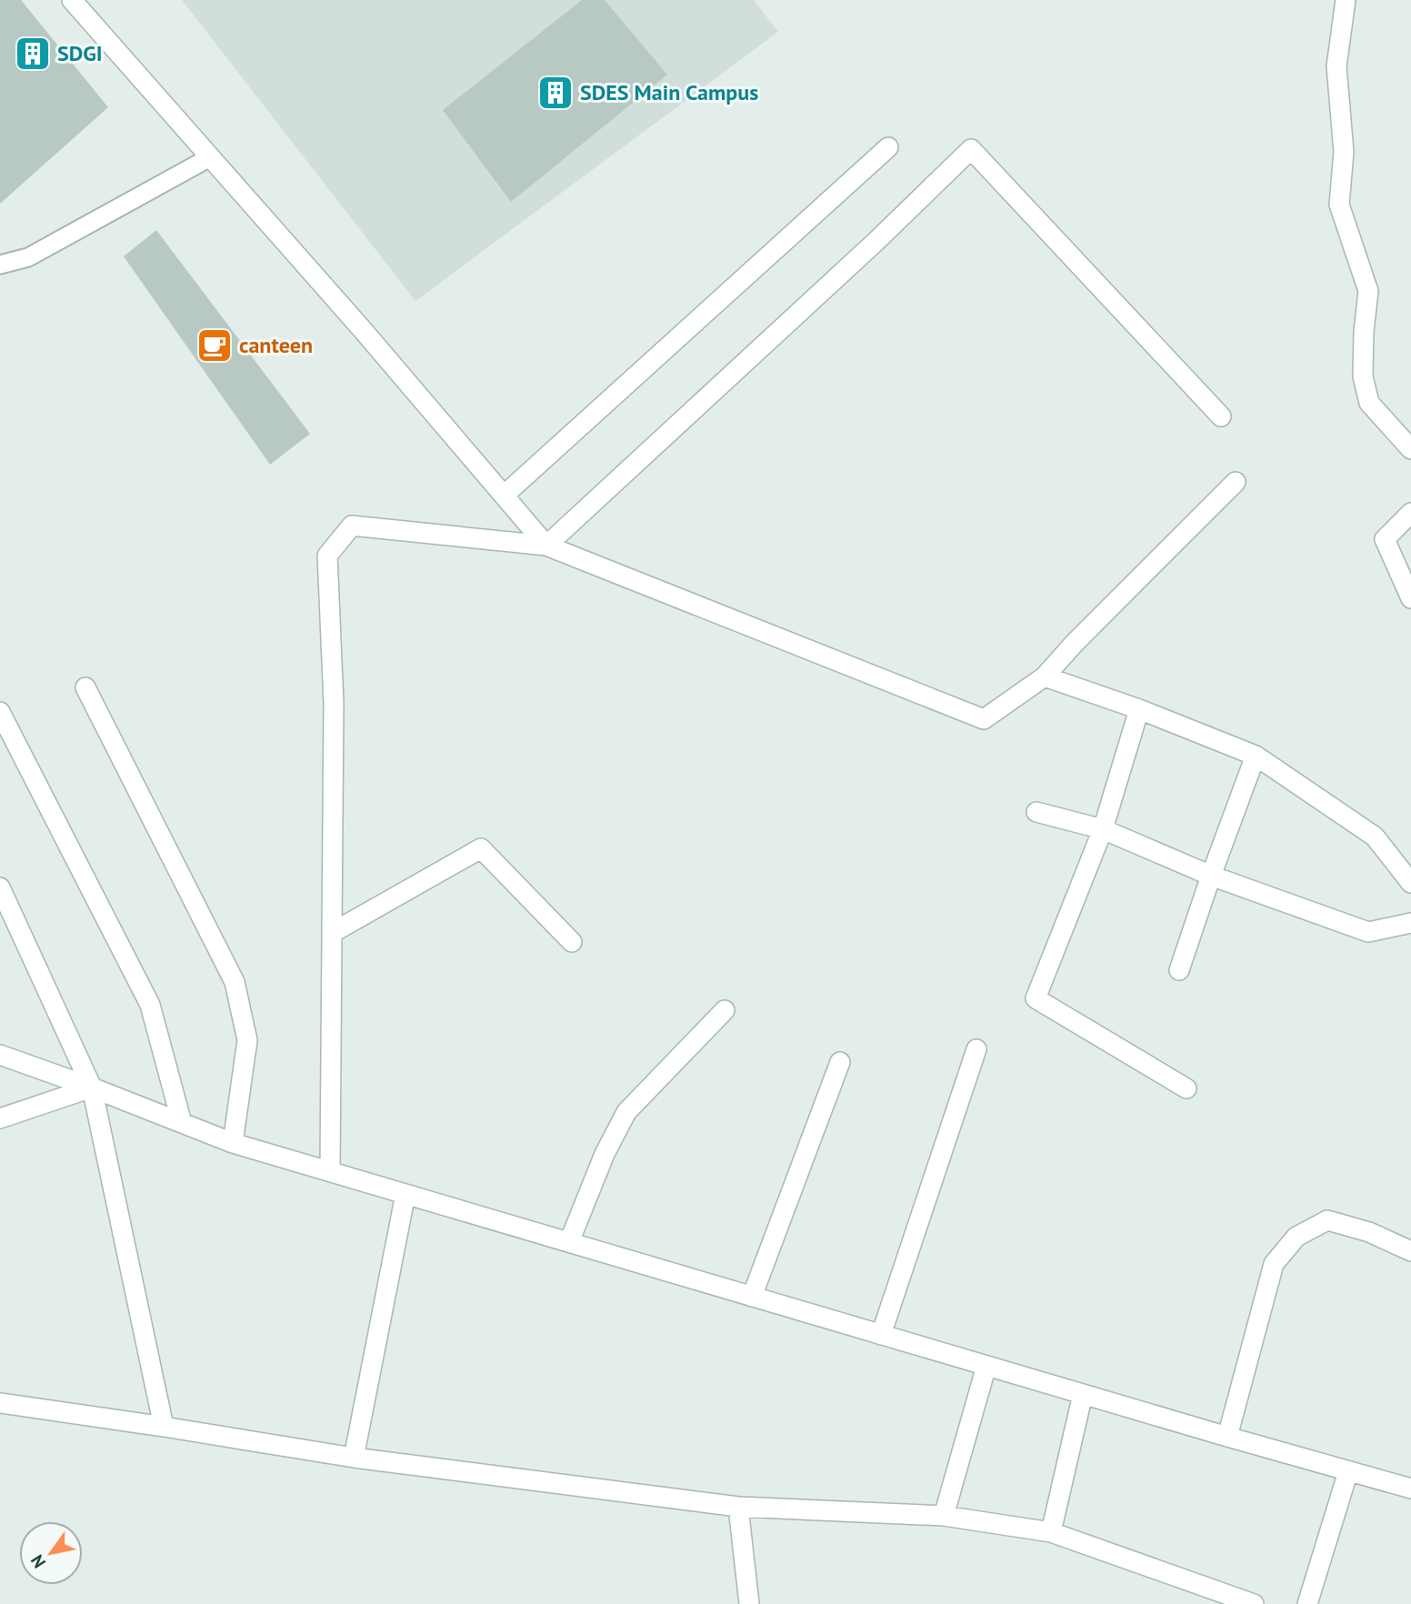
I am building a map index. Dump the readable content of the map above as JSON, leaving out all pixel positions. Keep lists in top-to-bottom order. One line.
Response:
{"places":{"building":["SDGI","SDES Main Campus"],"cafe":["canteen"]},"north":"bottom left"}
